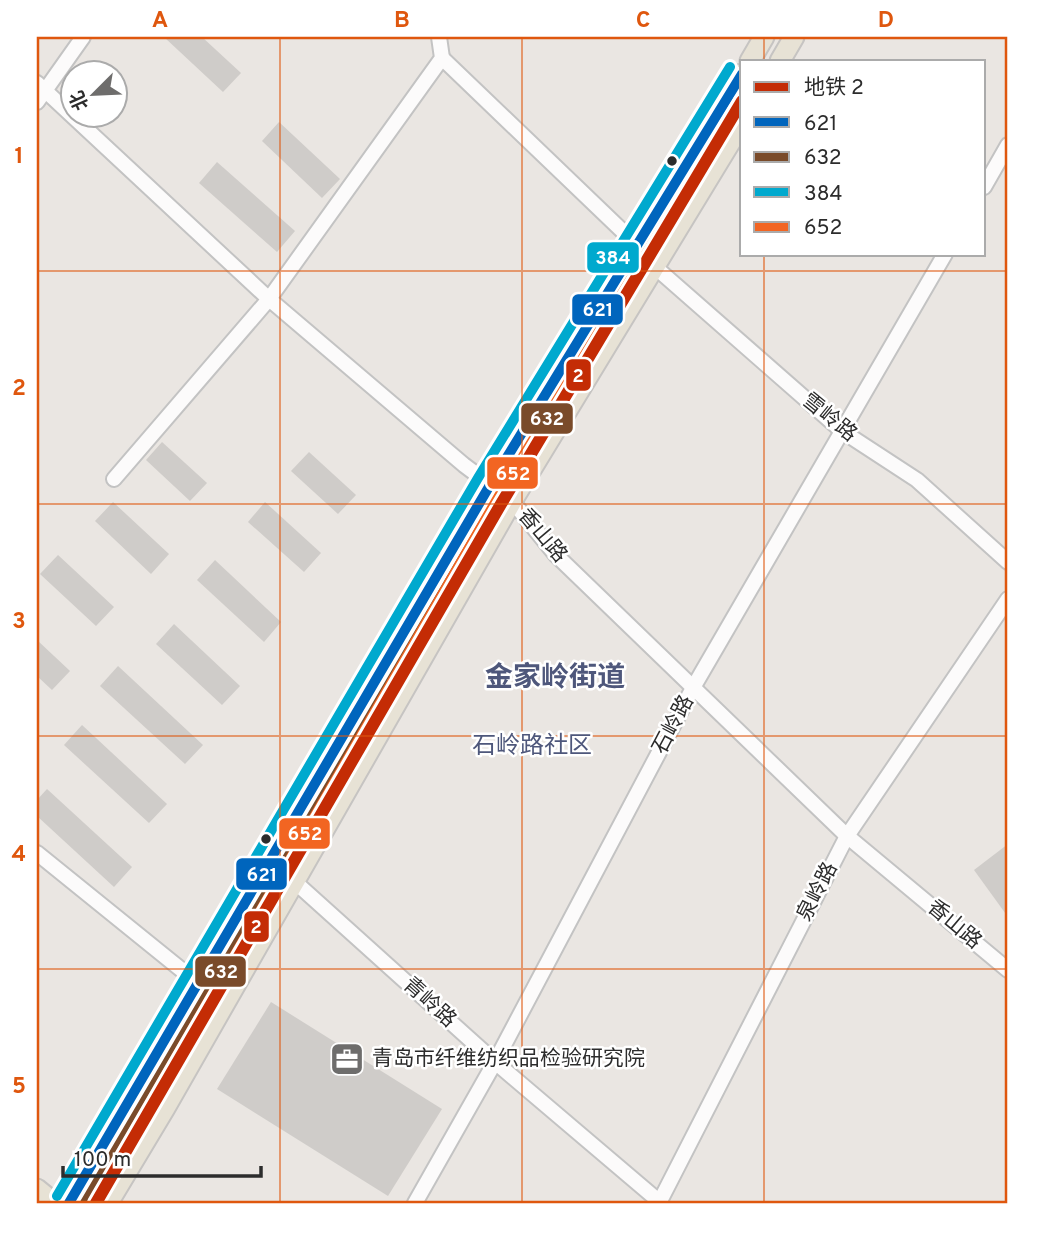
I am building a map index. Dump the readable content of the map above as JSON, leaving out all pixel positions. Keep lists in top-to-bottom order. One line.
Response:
{"streets":{"street":["雪岭路","香山路","石岭路","泉岭路","青岭路"]},"crossings":[["雪岭路","石岭路"],["香山路","石岭路"],["香山路","泉岭路"],["石岭路","青岭路"],["泉岭路","青岭路"]],"districts":["金家岭街道","石岭路社区"],"places":{"office":["青岛市纤维纺织品检验研究院"]},"lines":["transit line 384","transit line 621","transit line 632","metro line 2","transit line 652"],"legend":["地铁 2","621","632","384","652"],"scale_bar":"100 m","north":"bottom left","grid":{"columns":["A","B","C","D"],"rows":["1","2","3","4","5"]}}
